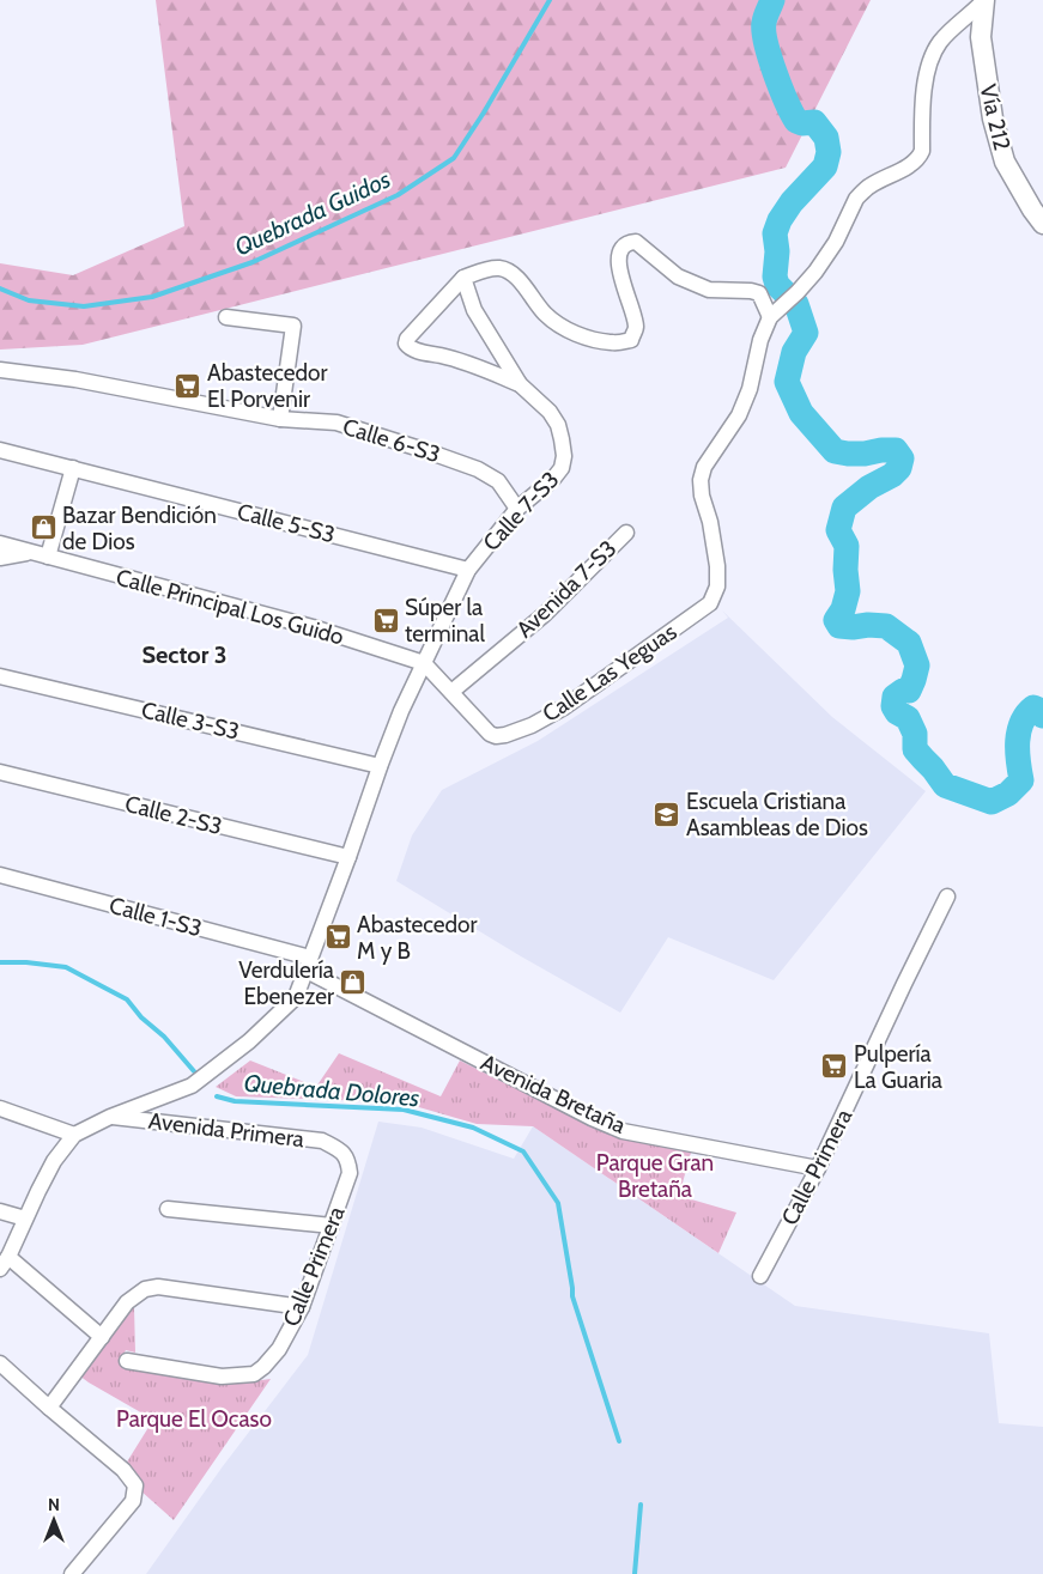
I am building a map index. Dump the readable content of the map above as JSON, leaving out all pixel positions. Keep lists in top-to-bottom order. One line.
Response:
{"streets":{"main road":["Vía 212"],"street":["Calle 6-S3","Calle 7-S3","Calle 5-S3","Avenida 7-S3","Calle Principal Los Guido","Calle Las Yeguas","Calle 3-S3","Calle 2-S3","Calle 1-S3","Avenida Bretaña","Avenida Primera","Calle Primera"]},"crossings":[["Vía 212","Calle Las Yeguas"],["Calle 6-S3","Calle 7-S3"],["Calle 7-S3","Calle 5-S3"],["Calle 7-S3","Calle Principal Los Guido"],["Calle 7-S3","Calle Las Yeguas"],["Avenida 7-S3","Calle Las Yeguas"],["Calle Principal Los Guido","Calle Las Yeguas"],["Calle 1-S3","Avenida Bretaña"],["Avenida Bretaña","Calle Primera"],["Avenida Primera","Calle Primera"]],"districts":["Sector 3"],"water":["Quebrada Guidos","Quebrada Dolores"],"parks":["Parque Gran Bretaña","Parque El Ocaso"],"places":{"supermarket":["Abastecedor El Porvenir","Súper la terminal","Abastecedor M y B","Pulpería La Guaria"],"shop":["Bazar Bendición de Dios","Verdulería Ebenezer"],"school or university":["Escuela Cristiana Asambleas de Dios"]},"north":"top"}
